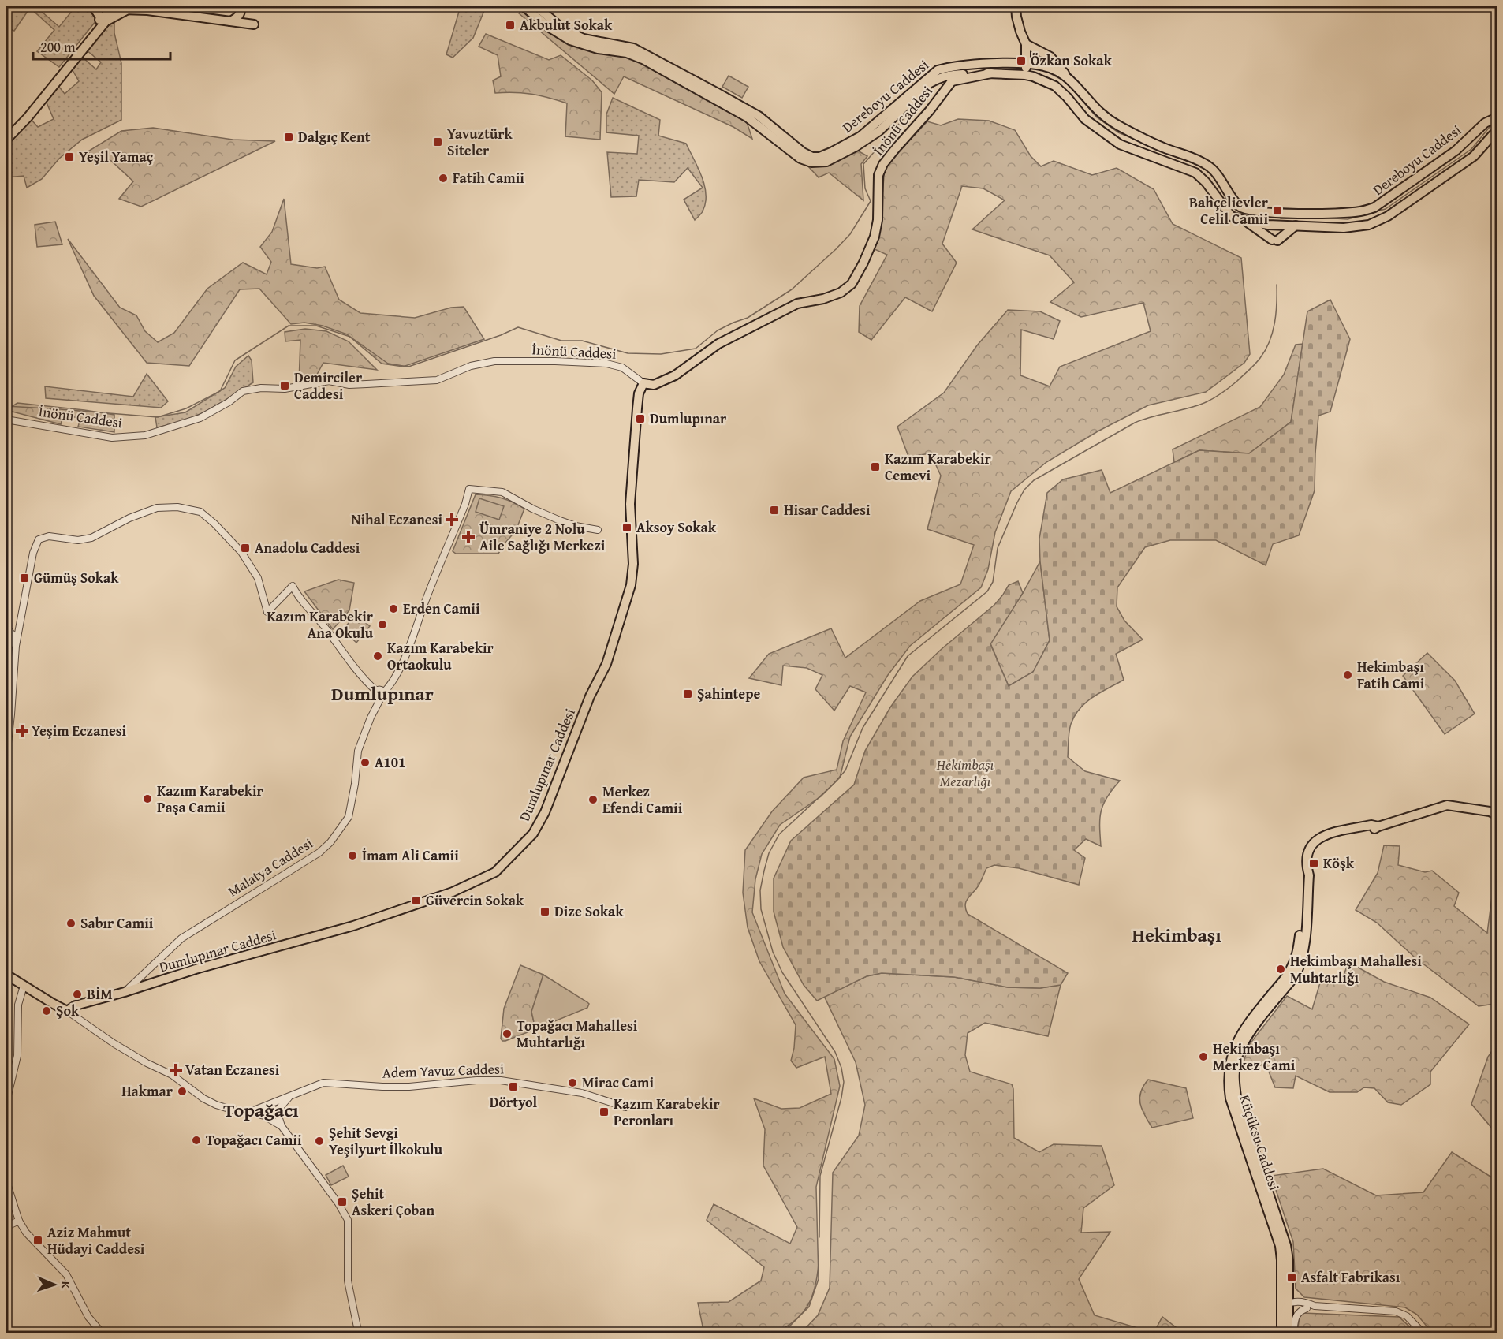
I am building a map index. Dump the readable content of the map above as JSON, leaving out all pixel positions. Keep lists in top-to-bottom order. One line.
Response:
{"streets":{"main road":["Dereboyu Caddesi","İnönü Caddesi","Dumlupınar Caddesi","Küçüksu Caddesi"],"street":["Malatya Caddesi","Adem Yavuz Caddesi"]},"crossings":[["Dereboyu Caddesi","İnönü Caddesi"],["İnönü Caddesi","Dumlupınar Caddesi"],["Dumlupınar Caddesi","Malatya Caddesi"]],"districts":["Dumlupınar","Hekimbaşı","Topağacı"],"parks":["Hekimbaşı Mezarlığı"],"places":{"transit":["Akbulut Sokak","Özkan Sokak","Dalgıç Kent","Yavuztürk Siteler","Yeşil Yamaç","Bahçelievler Celil Camii","Demirciler Caddesi","Dumlupınar","Kazım Karabekir Cemevi","Hisar Caddesi","Aksoy Sokak","Anadolu Caddesi","Gümüş Sokak","Şahintepe","Köşk","Güvercin Sokak","Dize Sokak","Dörtyol","Kazım Karabekir Peronları","Şehit Askeri Çoban","Aziz Mahmut Hüdayi Caddesi","Asfalt Fabrikası"],"other":["Fatih Camii","Erden Camii","Kazım Karabekir Ana Okulu","Kazım Karabekir Ortaokulu","Hekimbaşı Fatih Cami","A101","Kazım Karabekir Paşa Camii","Merkez Efendi Camii","İmam Ali Camii","Sabır Camii","Hekimbaşı Mahallesi Muhtarlığı","BİM","Şok","Topağacı Mahallesi Muhtarlığı","Hekimbaşı Merkez Cami","Mirac Cami","Hakmar","Topağacı Camii","Şehit Sevgi Yeşilyurt İlkokulu"],"health":["Nihal Eczanesi","Ümraniye 2 Nolu Aile Sağlığı Merkezi","Yeşim Eczanesi","Vatan Eczanesi"]},"scale_bar":"200 m","north":"right"}
